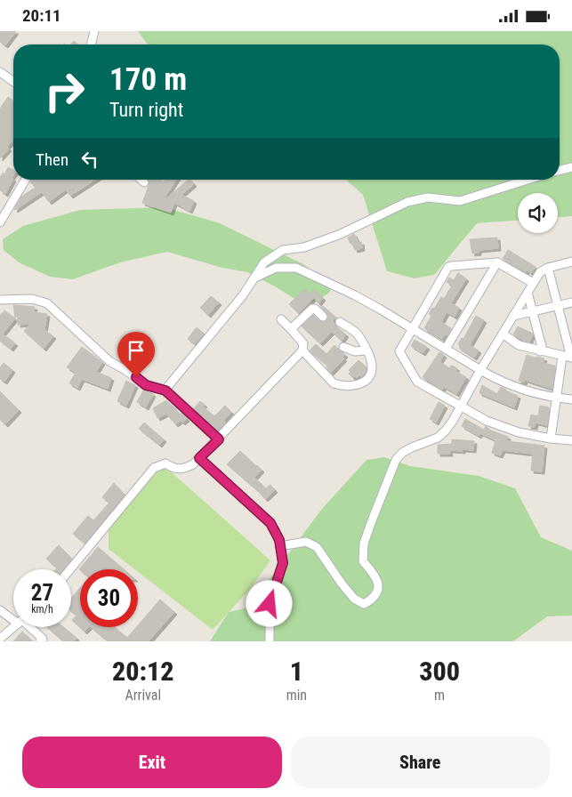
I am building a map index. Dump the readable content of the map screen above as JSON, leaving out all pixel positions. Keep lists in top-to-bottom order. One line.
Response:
{"page":{"status":"20:11","turn":["170 m","Turn right"],"then":"Then","speed":"27 km/h","limit":"30","eta":["20:12","Arrival","1","min","300","m"],"buttons":["Exit","Share"]}}
